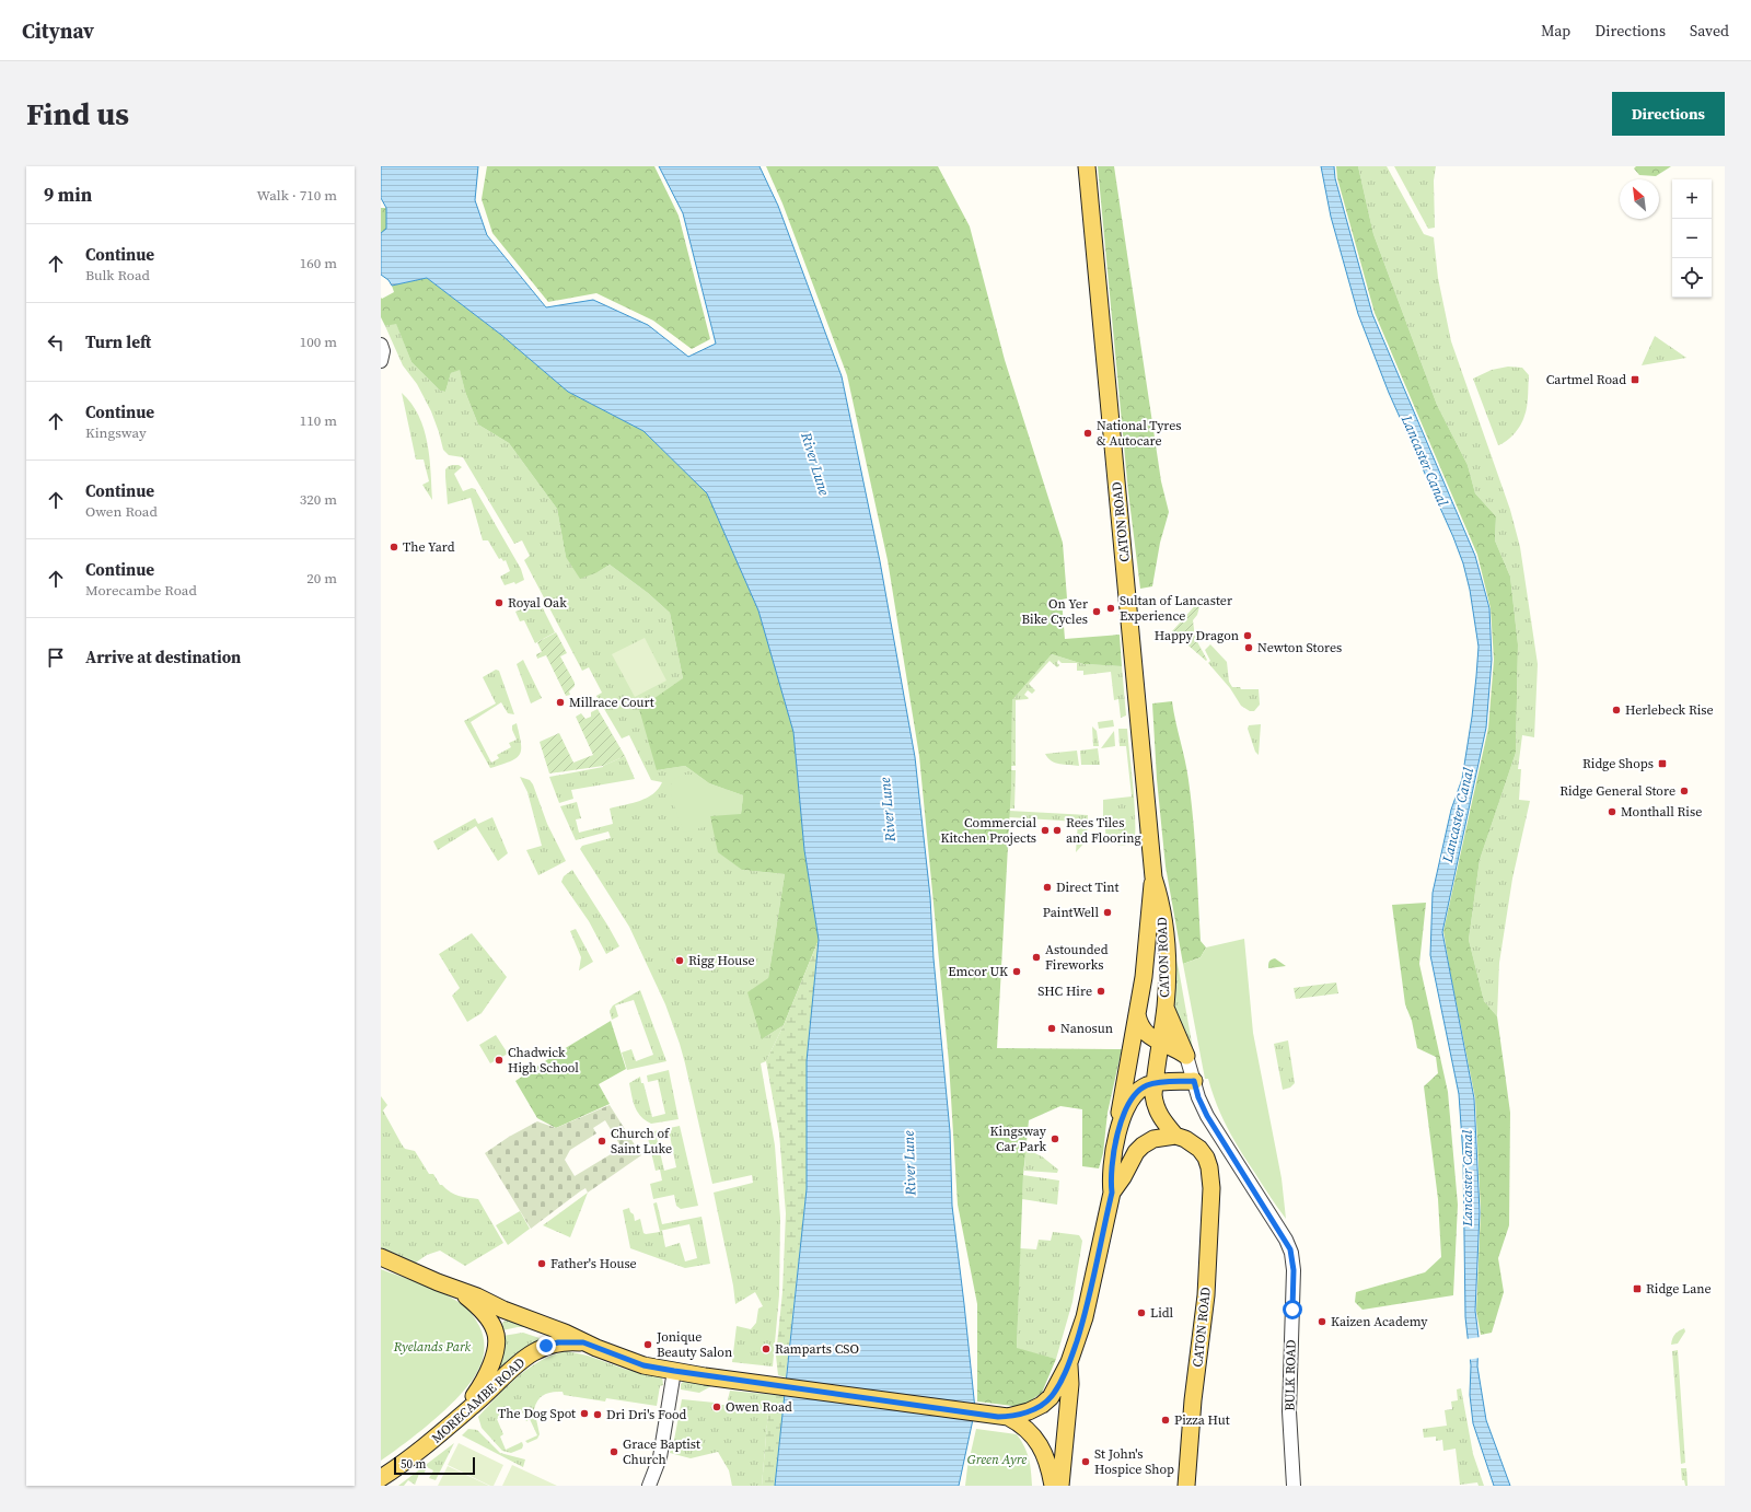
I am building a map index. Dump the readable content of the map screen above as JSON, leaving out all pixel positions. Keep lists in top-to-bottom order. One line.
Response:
{"streets":{"main road":["CATON ROAD","MORECAMBE ROAD"],"street":["BULK ROAD"]},"water":["Lancaster Canal","River Lune"],"parks":["Ryelands Park","Green Ayre"],"places":{"transit":["Cartmel Road","Ridge Shops","Ridge Lane"],"other":["National Tyres & Autocare","The Yard","Royal Oak","Sultan of Lancaster Experience","On Yer Bike Cycles","Happy Dragon","Newton Stores","Millrace Court","Herlebeck Rise","Ridge General Store","Monthall Rise","Commercial Kitchen Projects","Rees Tiles and Flooring","Direct Tint","PaintWell","Astounded Fireworks","Rigg House","Emcor UK","SHC Hire","Nanosun","Chadwick High School","Kingsway Car Park","Church of Saint Luke","Father's House","Lidl","Kaizen Academy","Jonique Beauty Salon","Ramparts CSO","Owen Road","The Dog Spot","Dri Dri's Food","Pizza Hut","Grace Baptist Church","St John's Hospice Shop"]},"scale_bar":"50 m","north":"top left","page":{"header":"Citynav","nav":["Map","Directions","Saved"],"buttons":"Directions","title":"Find us","heading":["9 min","Walk · 710 m"],"map_buttons":["+","−"],"list":[["Continue","Bulk Road","160 m"],["Turn left","100 m"],["Continue","Kingsway","110 m"],["Continue","Owen Road","320 m"],["Continue","Morecambe Road","20 m"],"Arrive at destination"],"scale":"50 m"}}
